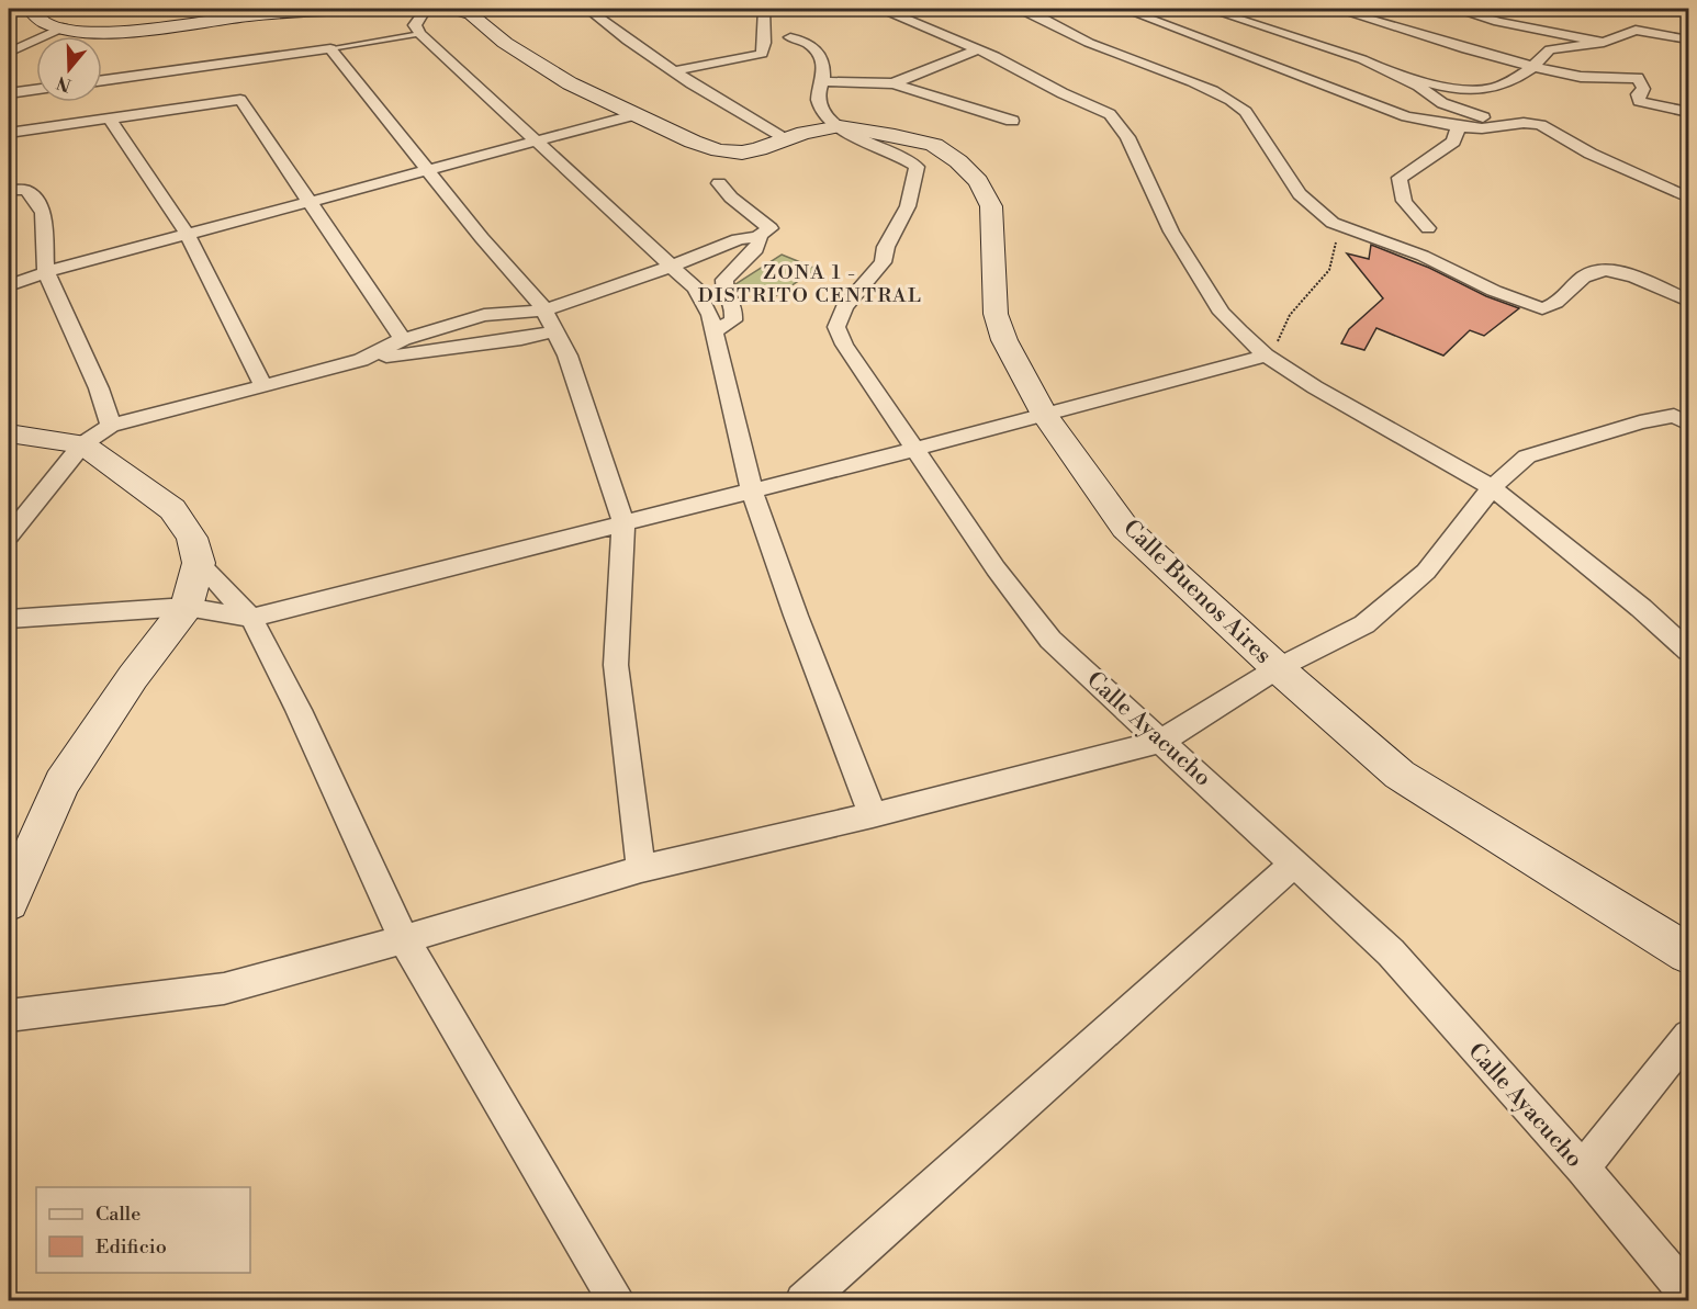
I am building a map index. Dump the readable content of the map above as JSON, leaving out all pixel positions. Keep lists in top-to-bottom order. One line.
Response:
{"streets":{"street":["Calle Buenos Aires","Calle Ayacucho"]},"crossings":[["Calle Buenos Aires","Calle Ayacucho"]],"districts":["ZONA 1 - DISTRITO CENTRAL"],"legend":["Calle","Edificio"],"north":"bottom"}
